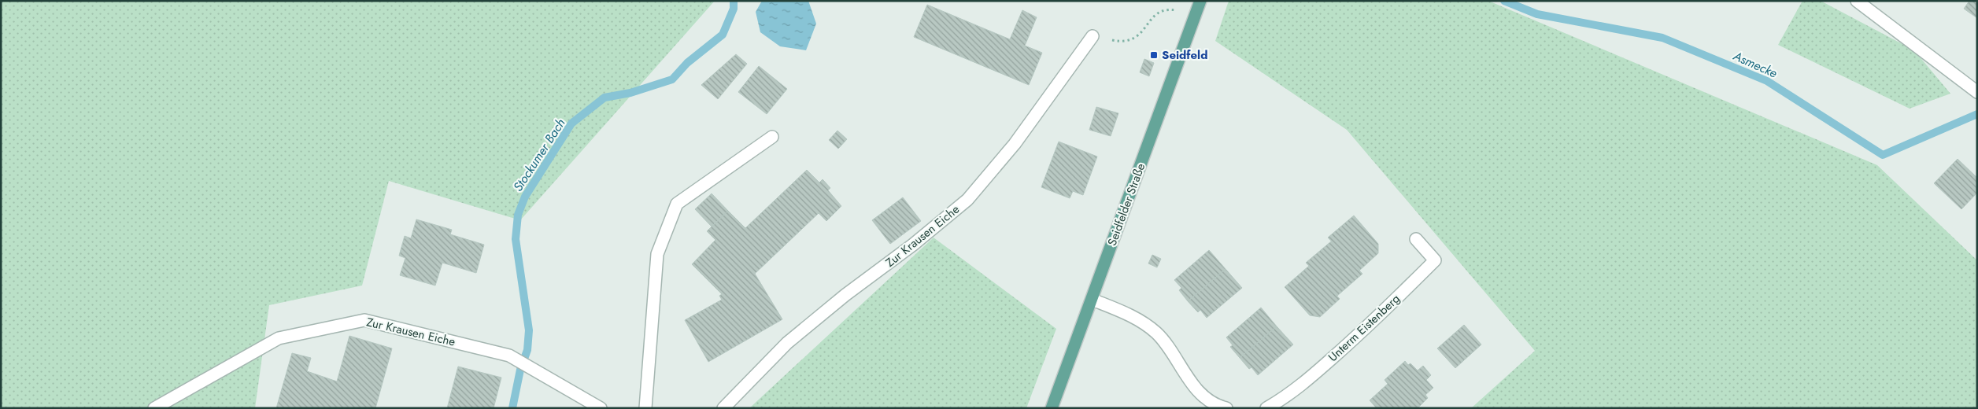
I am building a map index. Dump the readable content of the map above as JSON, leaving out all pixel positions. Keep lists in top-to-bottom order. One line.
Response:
{"streets":{"main road":["Seidfelder Straße"],"street":["Zur Krausen Eiche","Unterm Eistenberg"]},"water":["Asmecke","Stockumer Bach"],"places":{"transit":["Seidfeld"]}}
